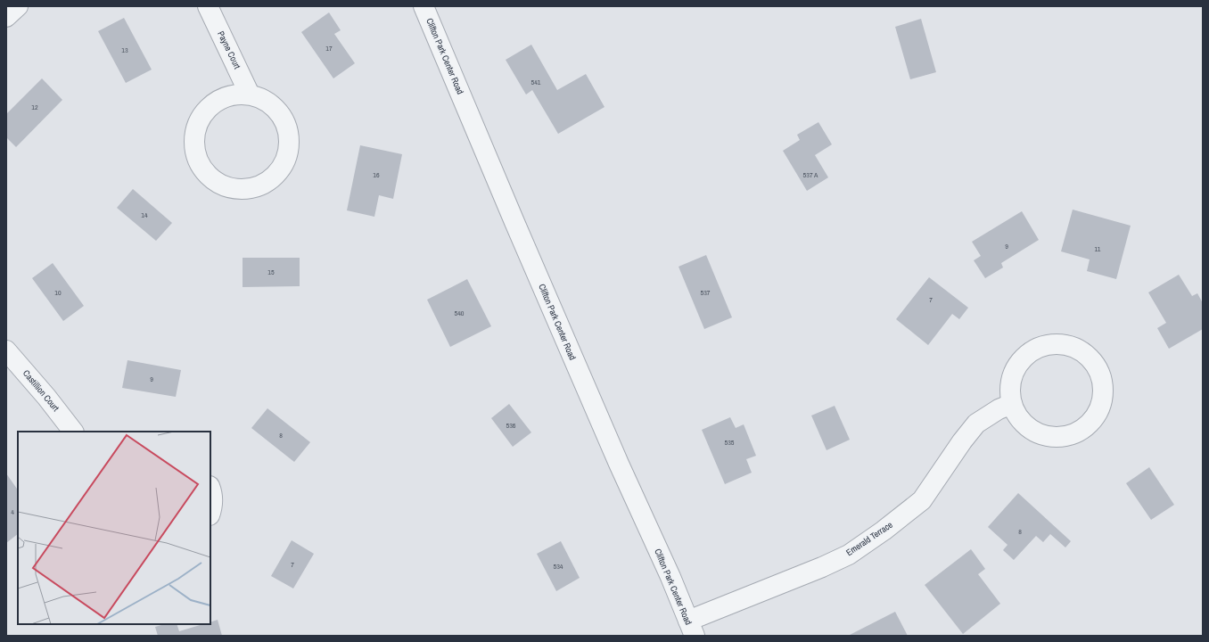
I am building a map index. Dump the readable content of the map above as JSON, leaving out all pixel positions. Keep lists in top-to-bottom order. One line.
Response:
{"streets":{"street":["Payne Court","Clifton Park Center Road","Castillion Court","Emerald Terrace"]},"crossings":[["Clifton Park Center Road","Emerald Terrace"]],"house_numbers":["17","13","541","12","16","537 A","14","9","11","15","10","537","7","540","9","536","8","535","4","8","7","534"]}
